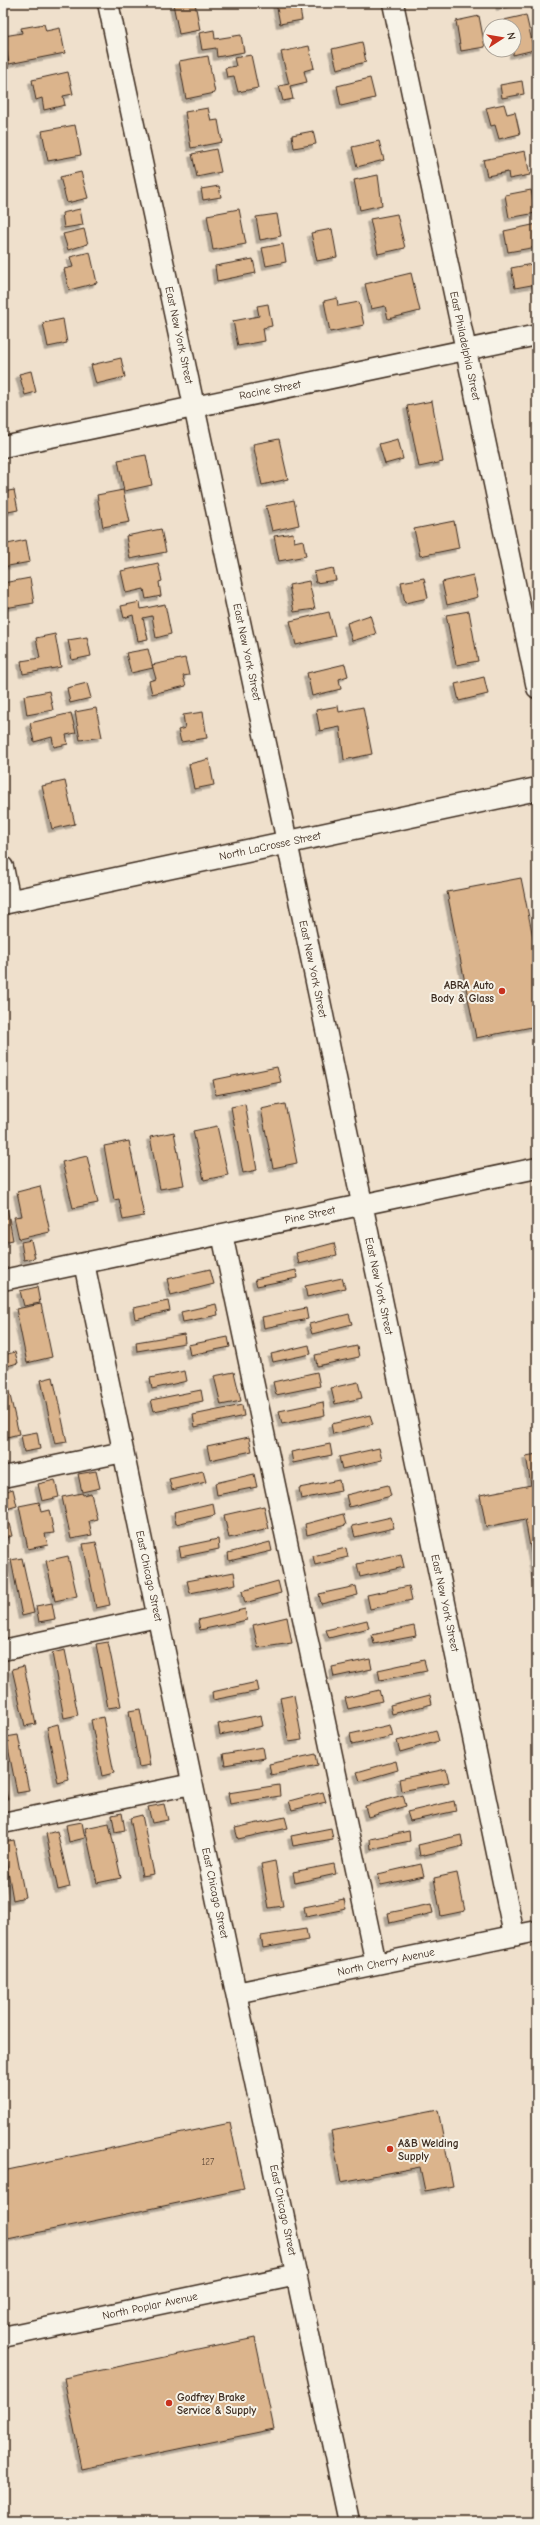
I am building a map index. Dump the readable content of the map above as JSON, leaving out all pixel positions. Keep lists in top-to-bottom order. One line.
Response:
{"streets":{"main road":["North LaCrosse Street"],"street":["East New York Street","East Philadelphia Street","Racine Street","Pine Street","East Chicago Street","North Cherry Avenue","North Poplar Avenue"]},"crossings":[["East New York Street","Racine Street"],["East New York Street","North LaCrosse Street"],["East New York Street","Pine Street"],["East New York Street","North Cherry Avenue"],["East Philadelphia Street","Racine Street"],["Pine Street","East Chicago Street"],["East Chicago Street","North Cherry Avenue"],["East Chicago Street","North Poplar Avenue"]],"places":["ABRA Auto Body & Glass","A&B Welding Supply","Godfrey Brake Service & Supply"],"house_numbers":["127"],"north":"right"}
